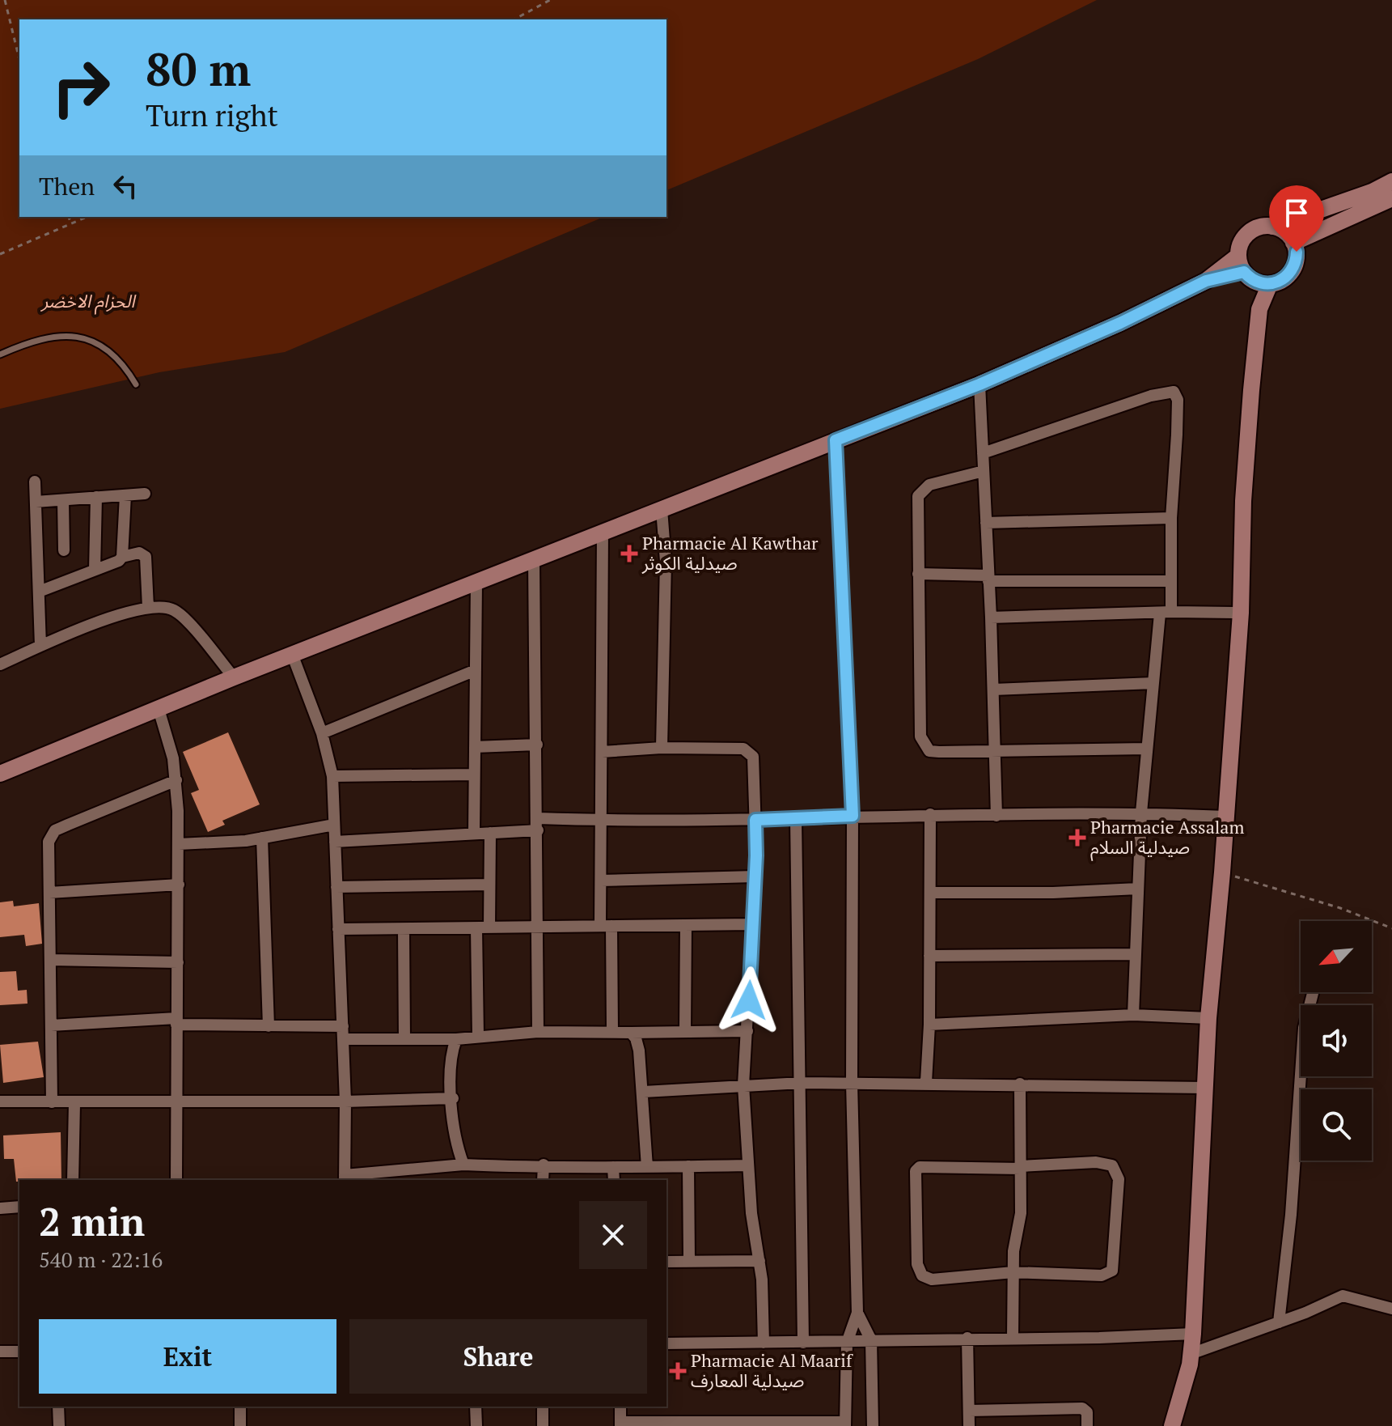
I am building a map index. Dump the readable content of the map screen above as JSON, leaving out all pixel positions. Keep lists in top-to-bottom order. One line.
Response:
{"parks":["الحزام الاخضر"],"places":{"health":["Pharmacie Al Kawthar صيدلية الكوثر","Pharmacie Assalam صيدلية السلام","Pharmacie Al Maarif صيدلية المعارف"]},"north":"bottom left","page":{"turn":["80 m","Turn right"],"then":"Then","heading":["2 min","540 m · 22:16"],"buttons":["Exit","Share"]}}
